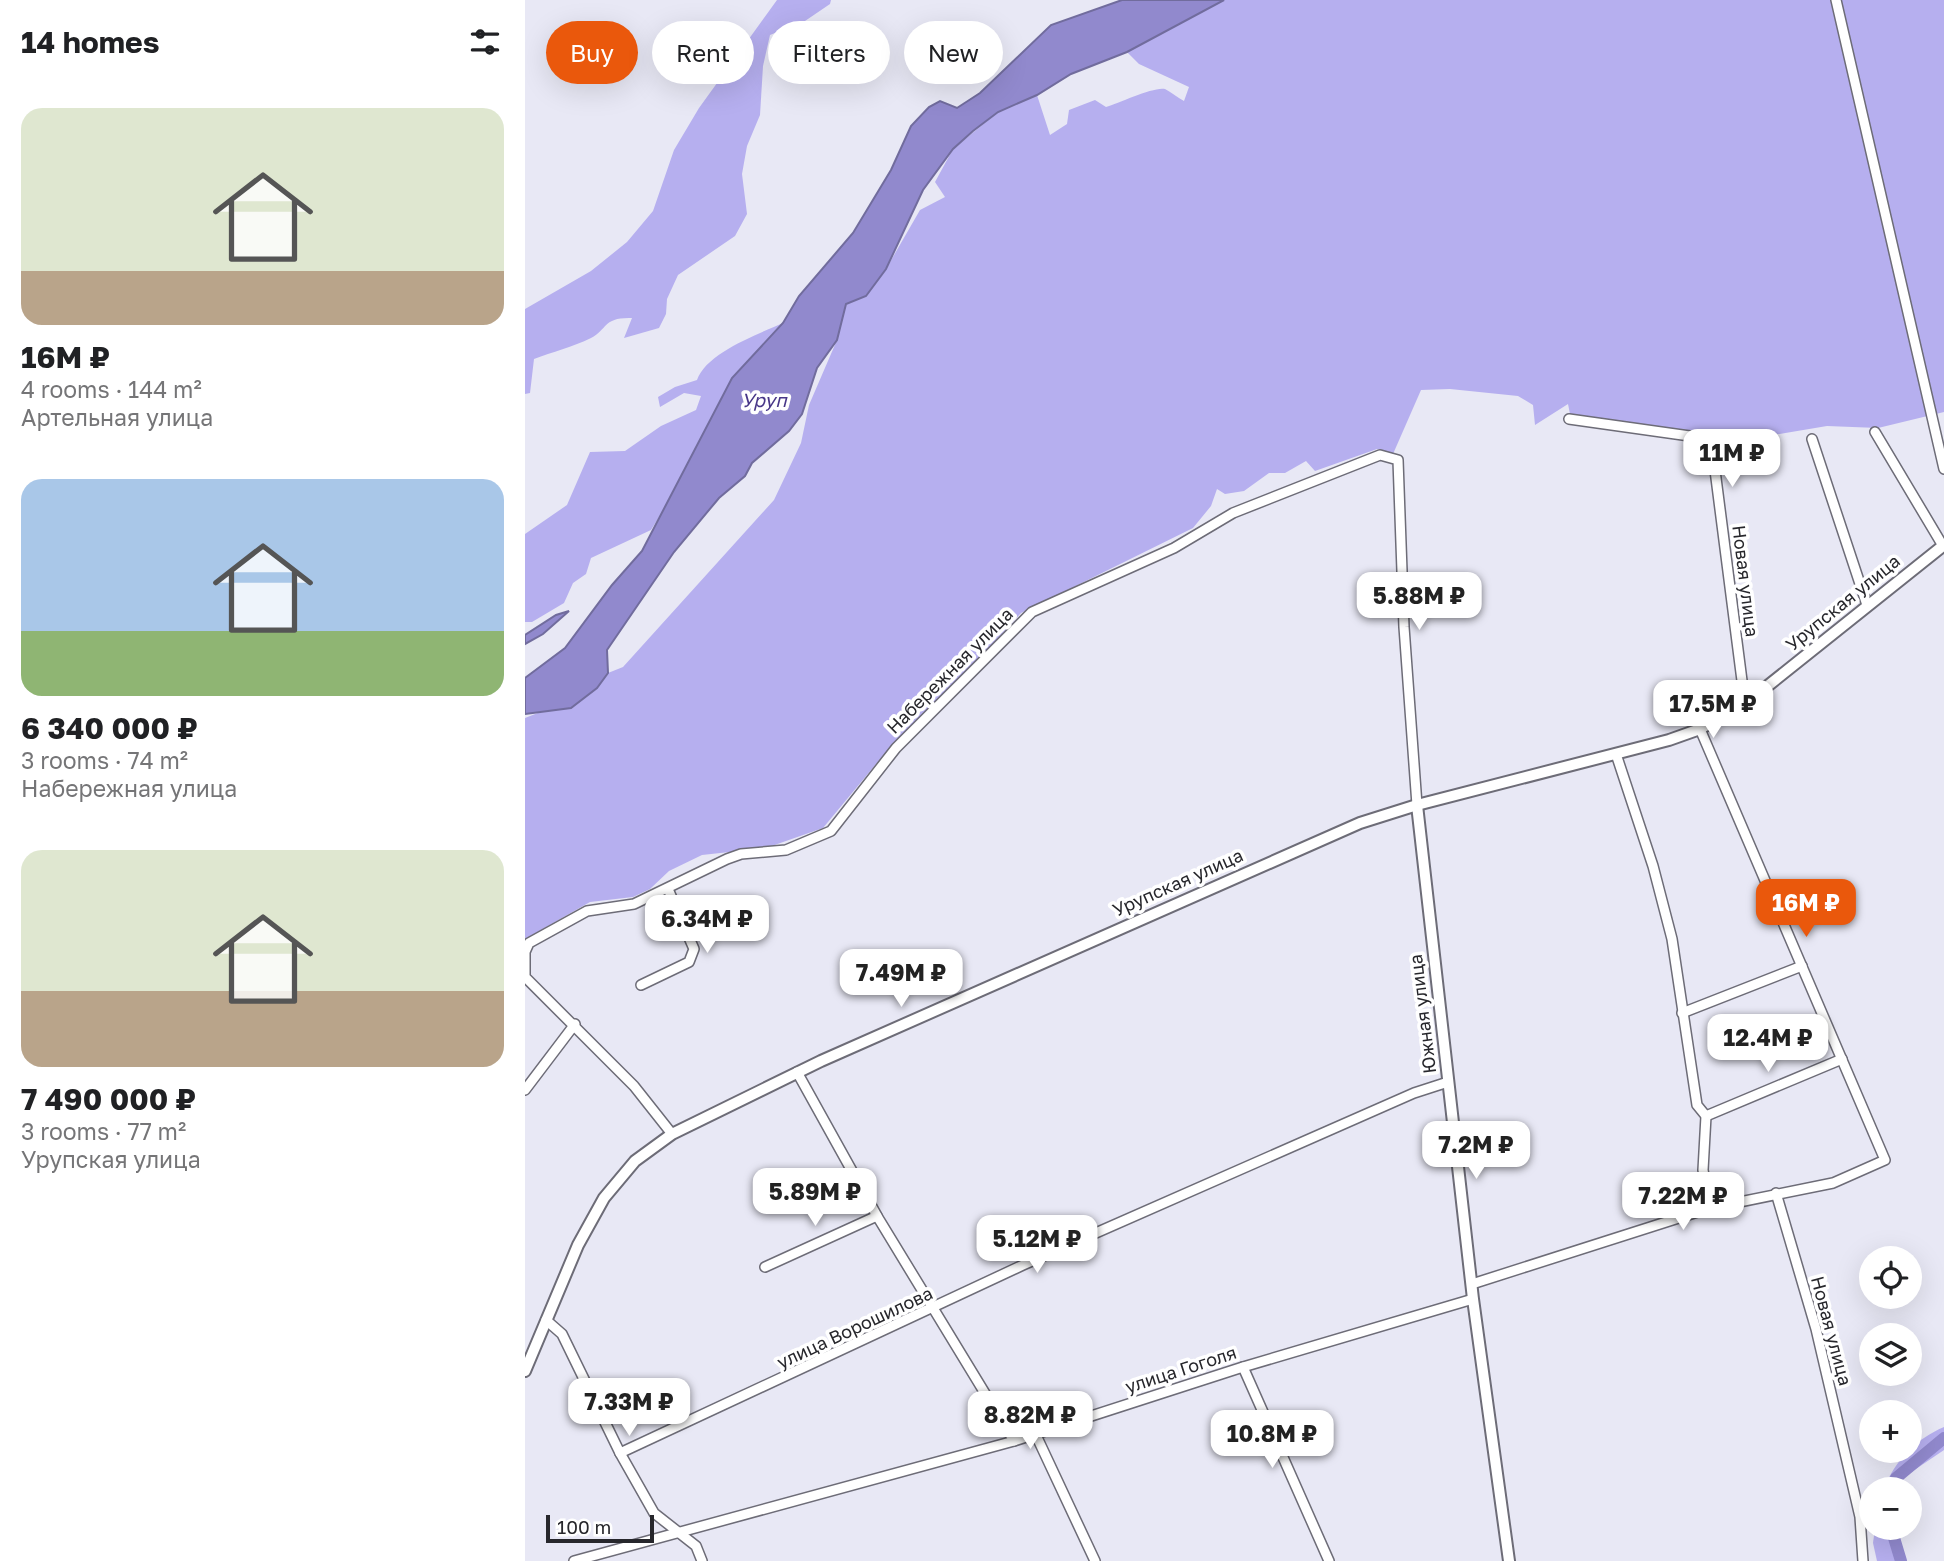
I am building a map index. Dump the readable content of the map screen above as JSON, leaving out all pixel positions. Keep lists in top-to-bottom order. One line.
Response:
{"streets":{"street":["Новая улица","Урупская улица","Набережная улица","Южная улица","улица Ворошилова","улица Гоголя"]},"crossings":[["Новая улица","Урупская улица"],["Урупская улица","Южная улица"],["Набережная улица","Южная улица"],["Южная улица","улица Ворошилова"],["Южная улица","улица Гоголя"]],"water":["Уруп"],"scale_bar":"100 m","page":{"heading":"14 homes","chip":["Buy","Rent","Filters","New"],"list":[{"name":"16M ₽","note":"4 rooms · 144 m² · Артельная улица"},{"name":"6 340 000 ₽","note":"3 rooms · 74 m² · Набережная улица"},{"name":"7 490 000 ₽","note":"3 rooms · 77 m² · Урупская улица"}],"price":["11M ₽","5.88M ₽","17.5M ₽","16M ₽","6.34M ₽","7.49M ₽","12.4M ₽","7.2M ₽","5.89M ₽","7.22M ₽","5.12M ₽","7.33M ₽","8.82M ₽","10.8M ₽"],"map_buttons":["+","−"],"scale":"100 m"}}
